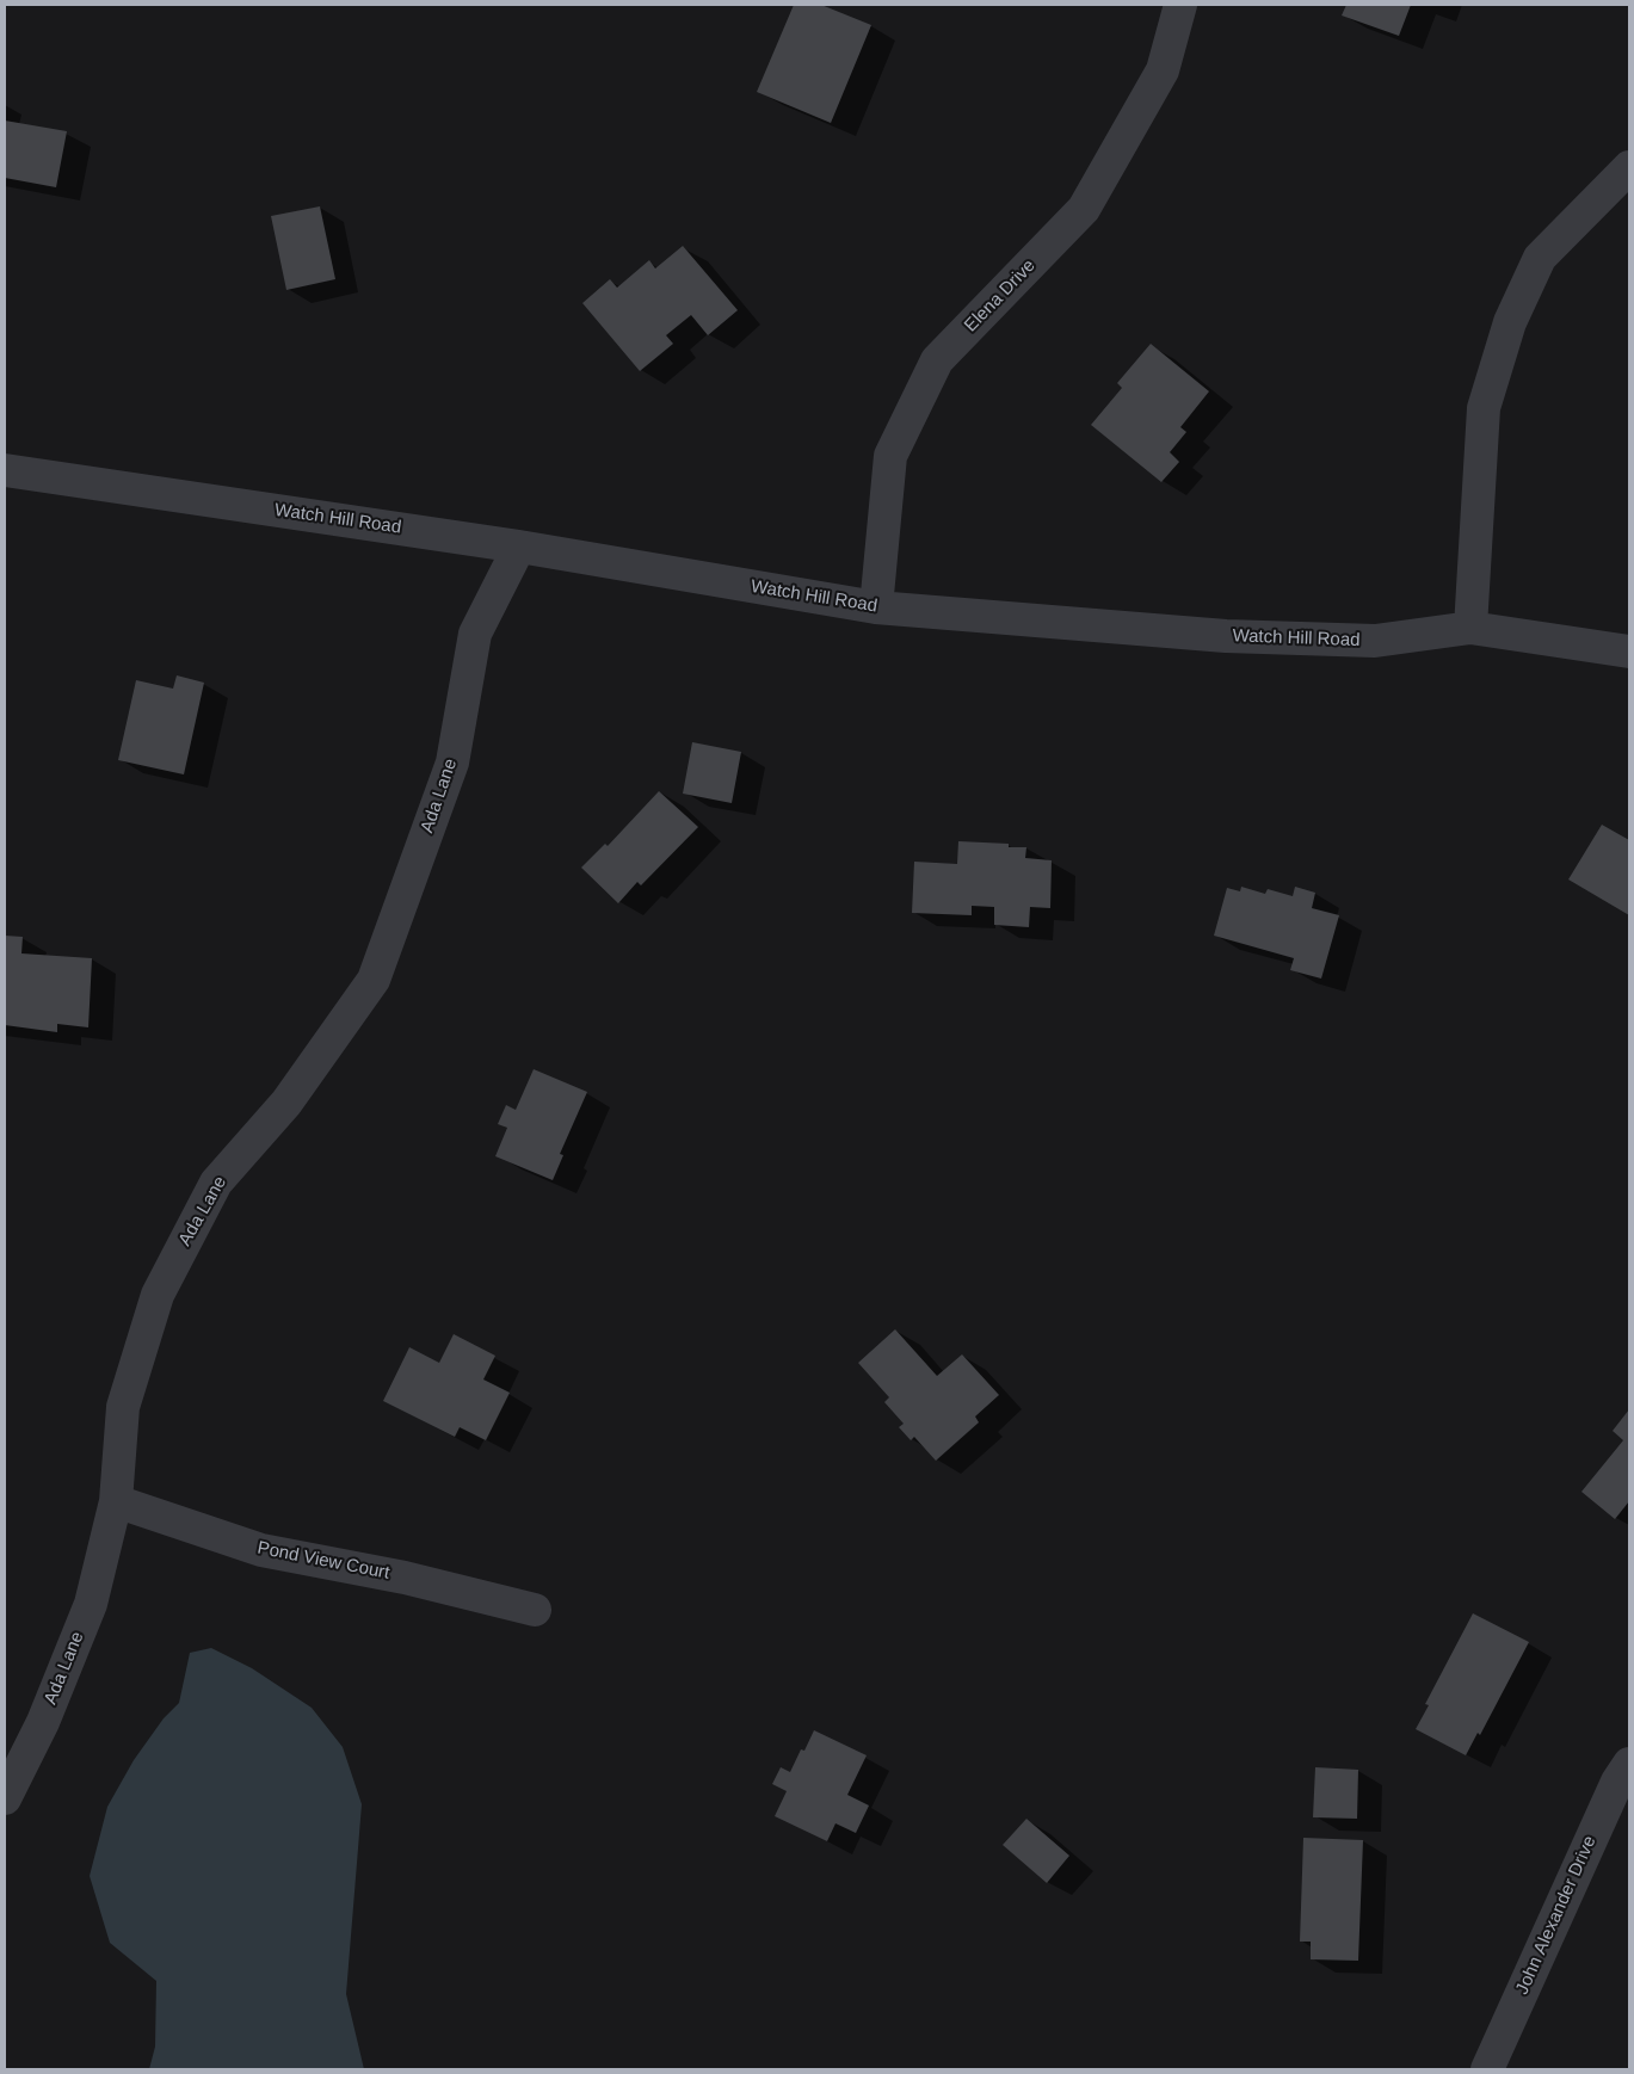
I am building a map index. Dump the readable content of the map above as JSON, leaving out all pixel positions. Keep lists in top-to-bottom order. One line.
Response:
{"streets":{"street":["Elena Drive","Watch Hill Road","Ada Lane","Pond View Court","John Alexander Drive"]},"crossings":[["Elena Drive","Watch Hill Road"],["Watch Hill Road","Ada Lane"],["Ada Lane","Pond View Court"]]}
